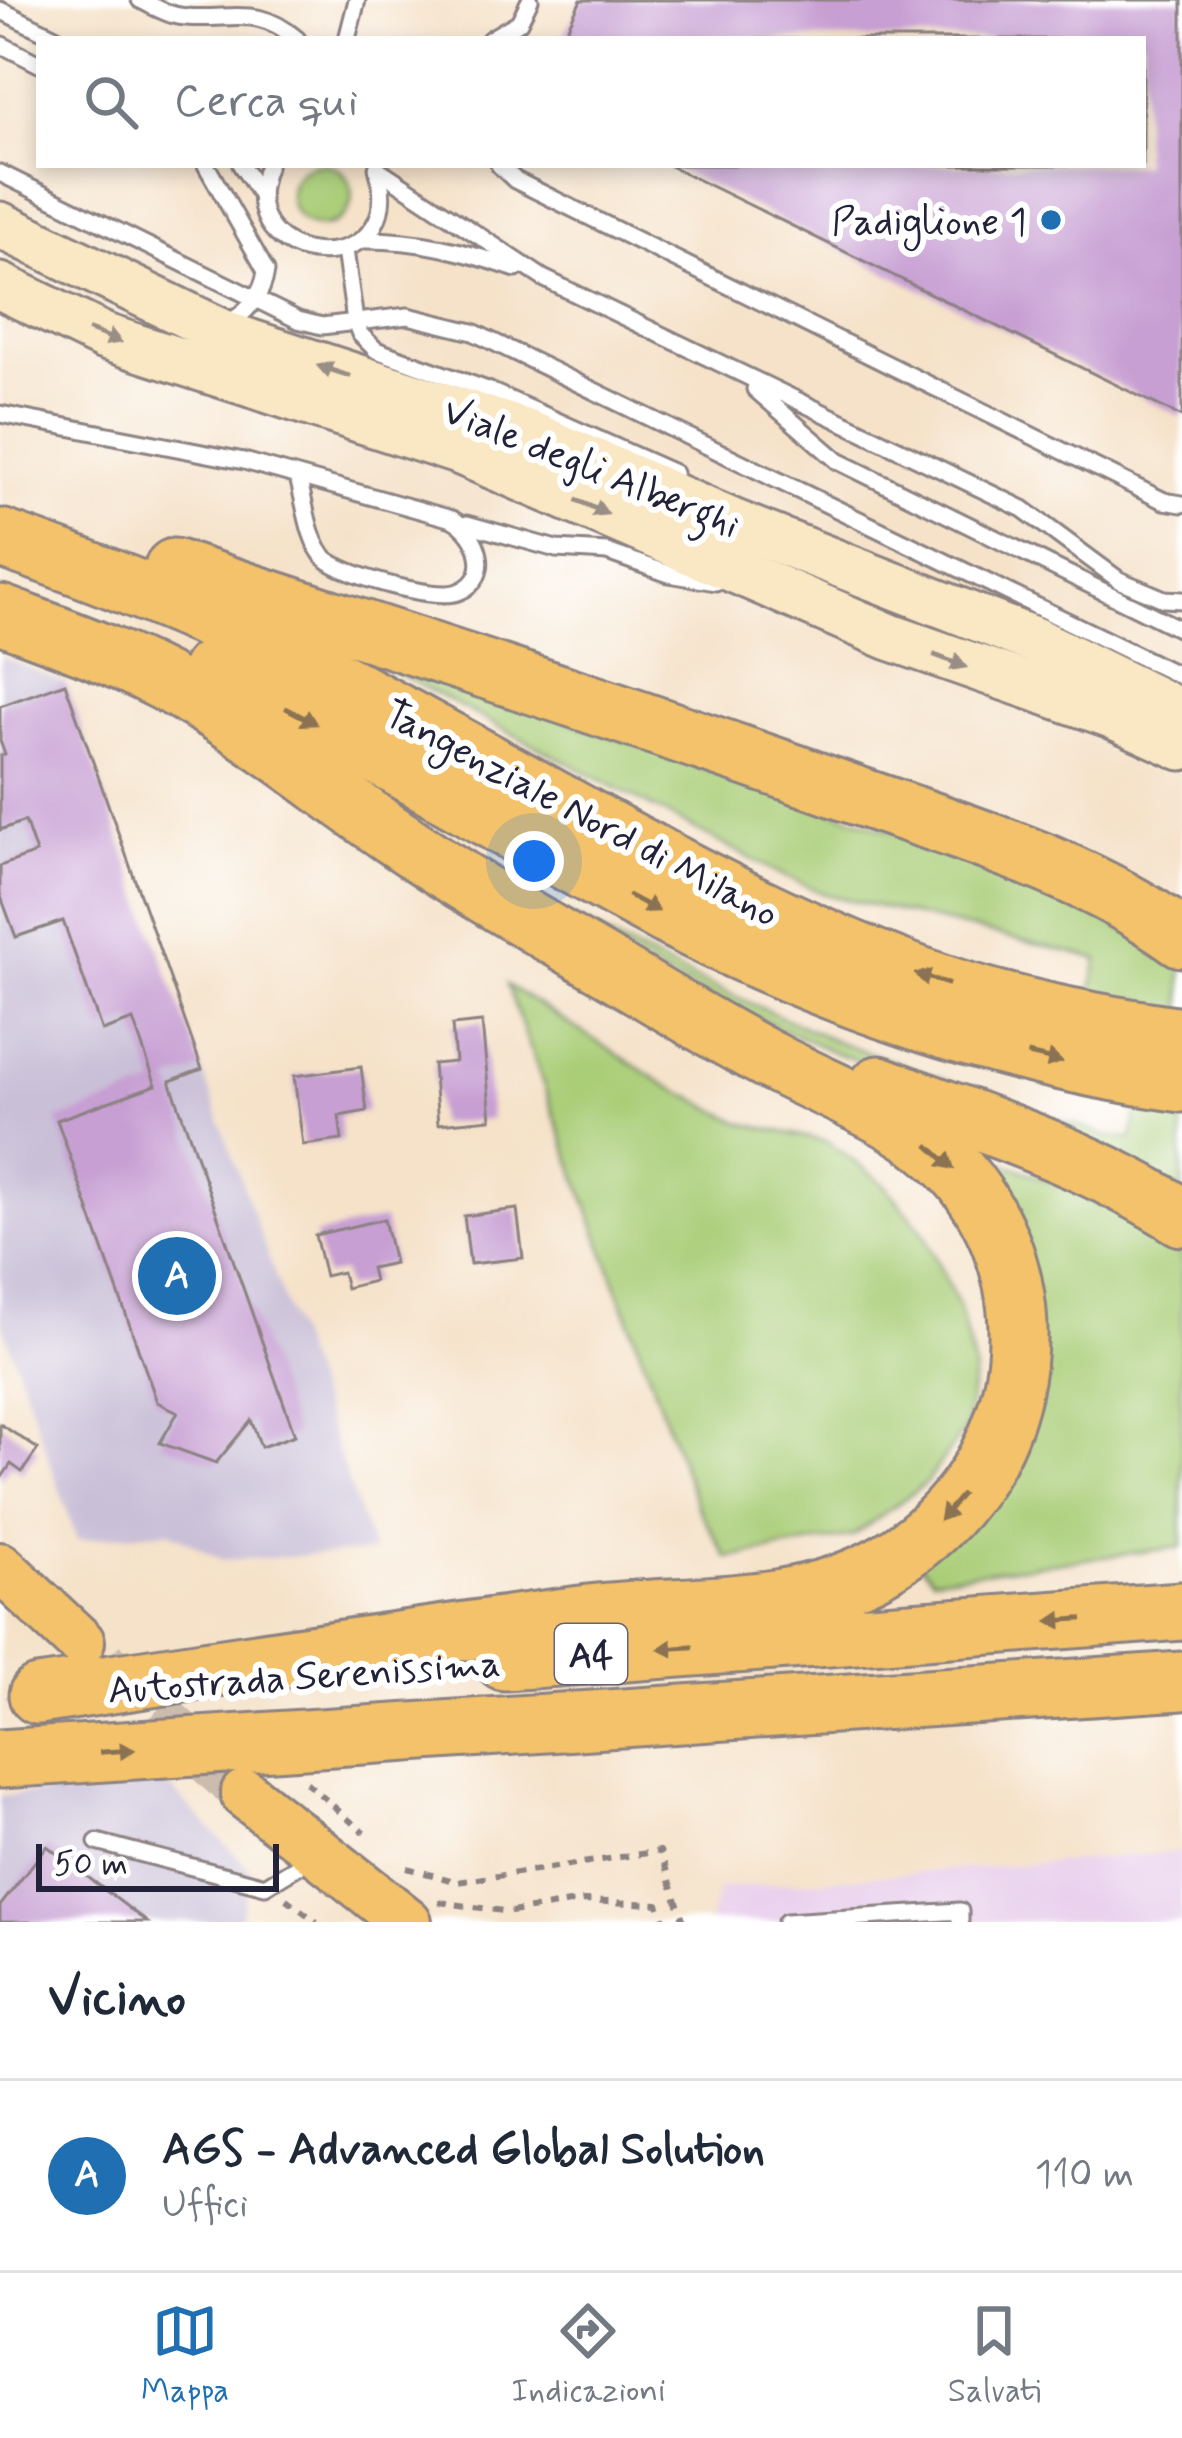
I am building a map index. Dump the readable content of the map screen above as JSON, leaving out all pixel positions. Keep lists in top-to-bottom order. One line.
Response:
{"streets":{"highway":["Tangenziale Nord di Milano","A4","Autostrada Serenissima"],"street":["Viale degli Alberghi"]},"crossings":[["A4","Autostrada Serenissima"]],"places":["Padiglione 1"],"scale_bar":"50 m","page":{"search":"Cerca qui","pins":"A","scale":"50 m","heading":"Vicino","list":[{"mark":"A","name":"AGS - Advanced Global Solution","note":"Uffici","value":"110 m"}],"nav":["Mappa","Indicazioni","Salvati"]}}
